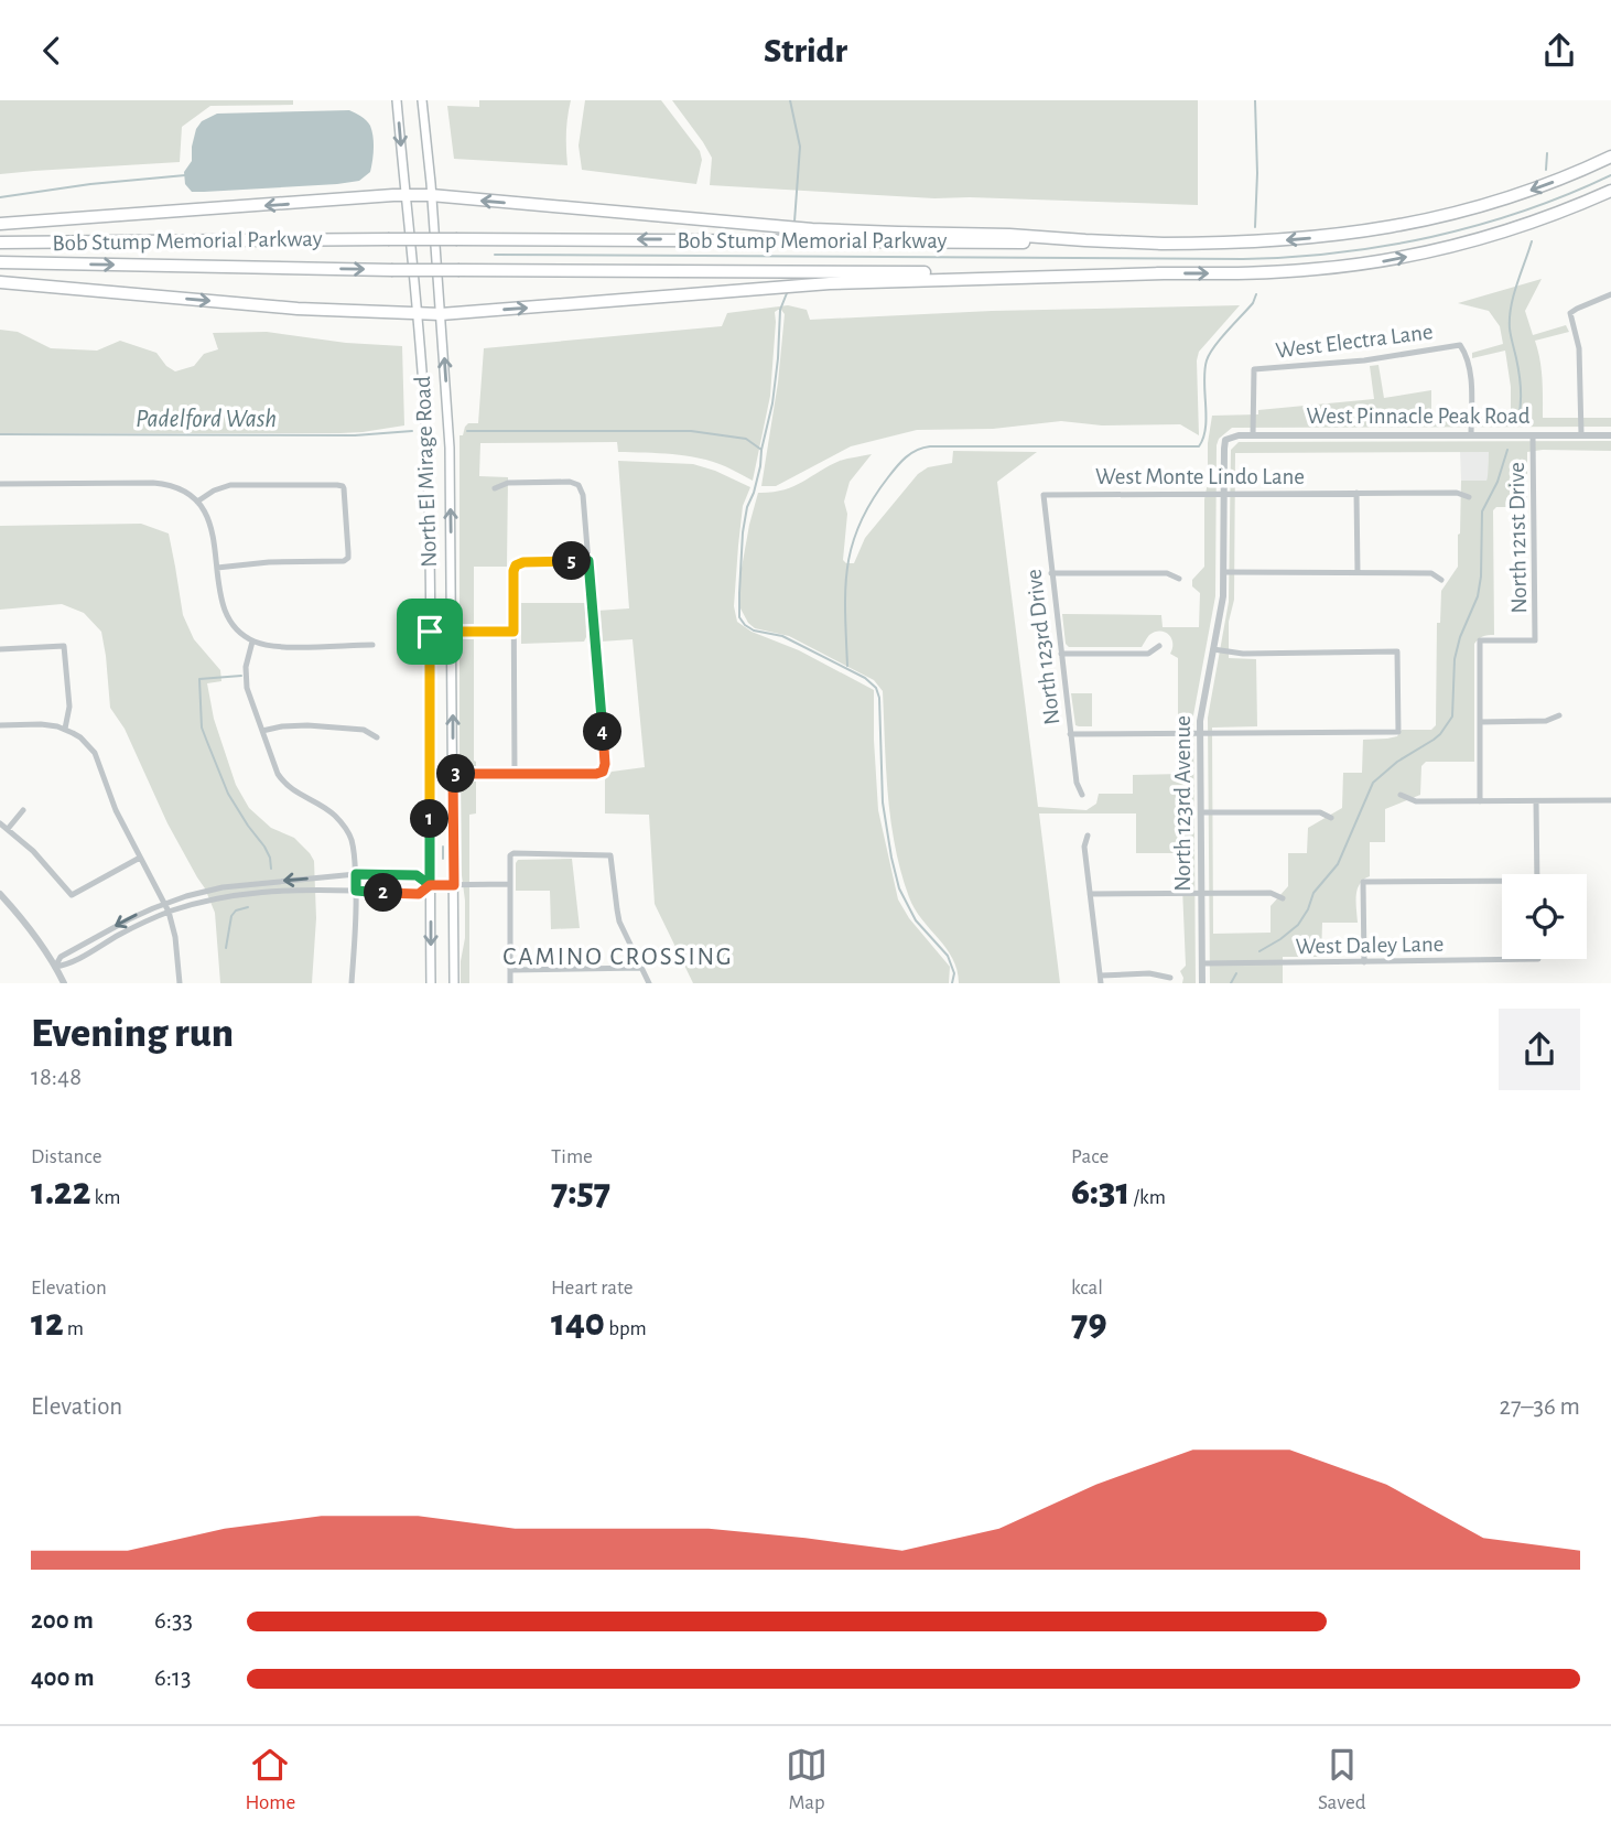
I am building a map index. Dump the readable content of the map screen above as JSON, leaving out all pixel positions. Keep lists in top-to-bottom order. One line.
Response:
{"streets":{"highway":["Bob Stump Memorial Parkway"],"main road":["North El Mirage Road"],"street":["West Electra Lane","West Pinnacle Peak Road","West Monte Lindo Lane","North 121st Drive","North 123rd Drive","North 123rd Avenue","West Daley Lane"]},"crossings":[["West Electra Lane","West Pinnacle Peak Road"],["West Pinnacle Peak Road","North 121st Drive"],["West Pinnacle Peak Road","North 123rd Avenue"],["West Monte Lindo Lane","North 123rd Drive"],["West Monte Lindo Lane","North 123rd Avenue"],["North 123rd Avenue","West Daley Lane"]],"districts":["CAMINO CROSSING"],"water":["Padelford Wash"],"page":{"header":"Stridr","pins":["5","4","3","1","2"],"heading":["Evening run","18:48"],"stats":[["Distance","1.22 km"],["Time","7:57"],["Pace","6:31 /km"],["Elevation","12 m"],["Heart rate","140 bpm"],["kcal","79"]],"chart":["Elevation","27–36 m"],"list":[{"name":"200 m","note":"6:33"},{"name":"400 m","note":"6:13"}],"tabs":["Home","Map","Saved"]}}
